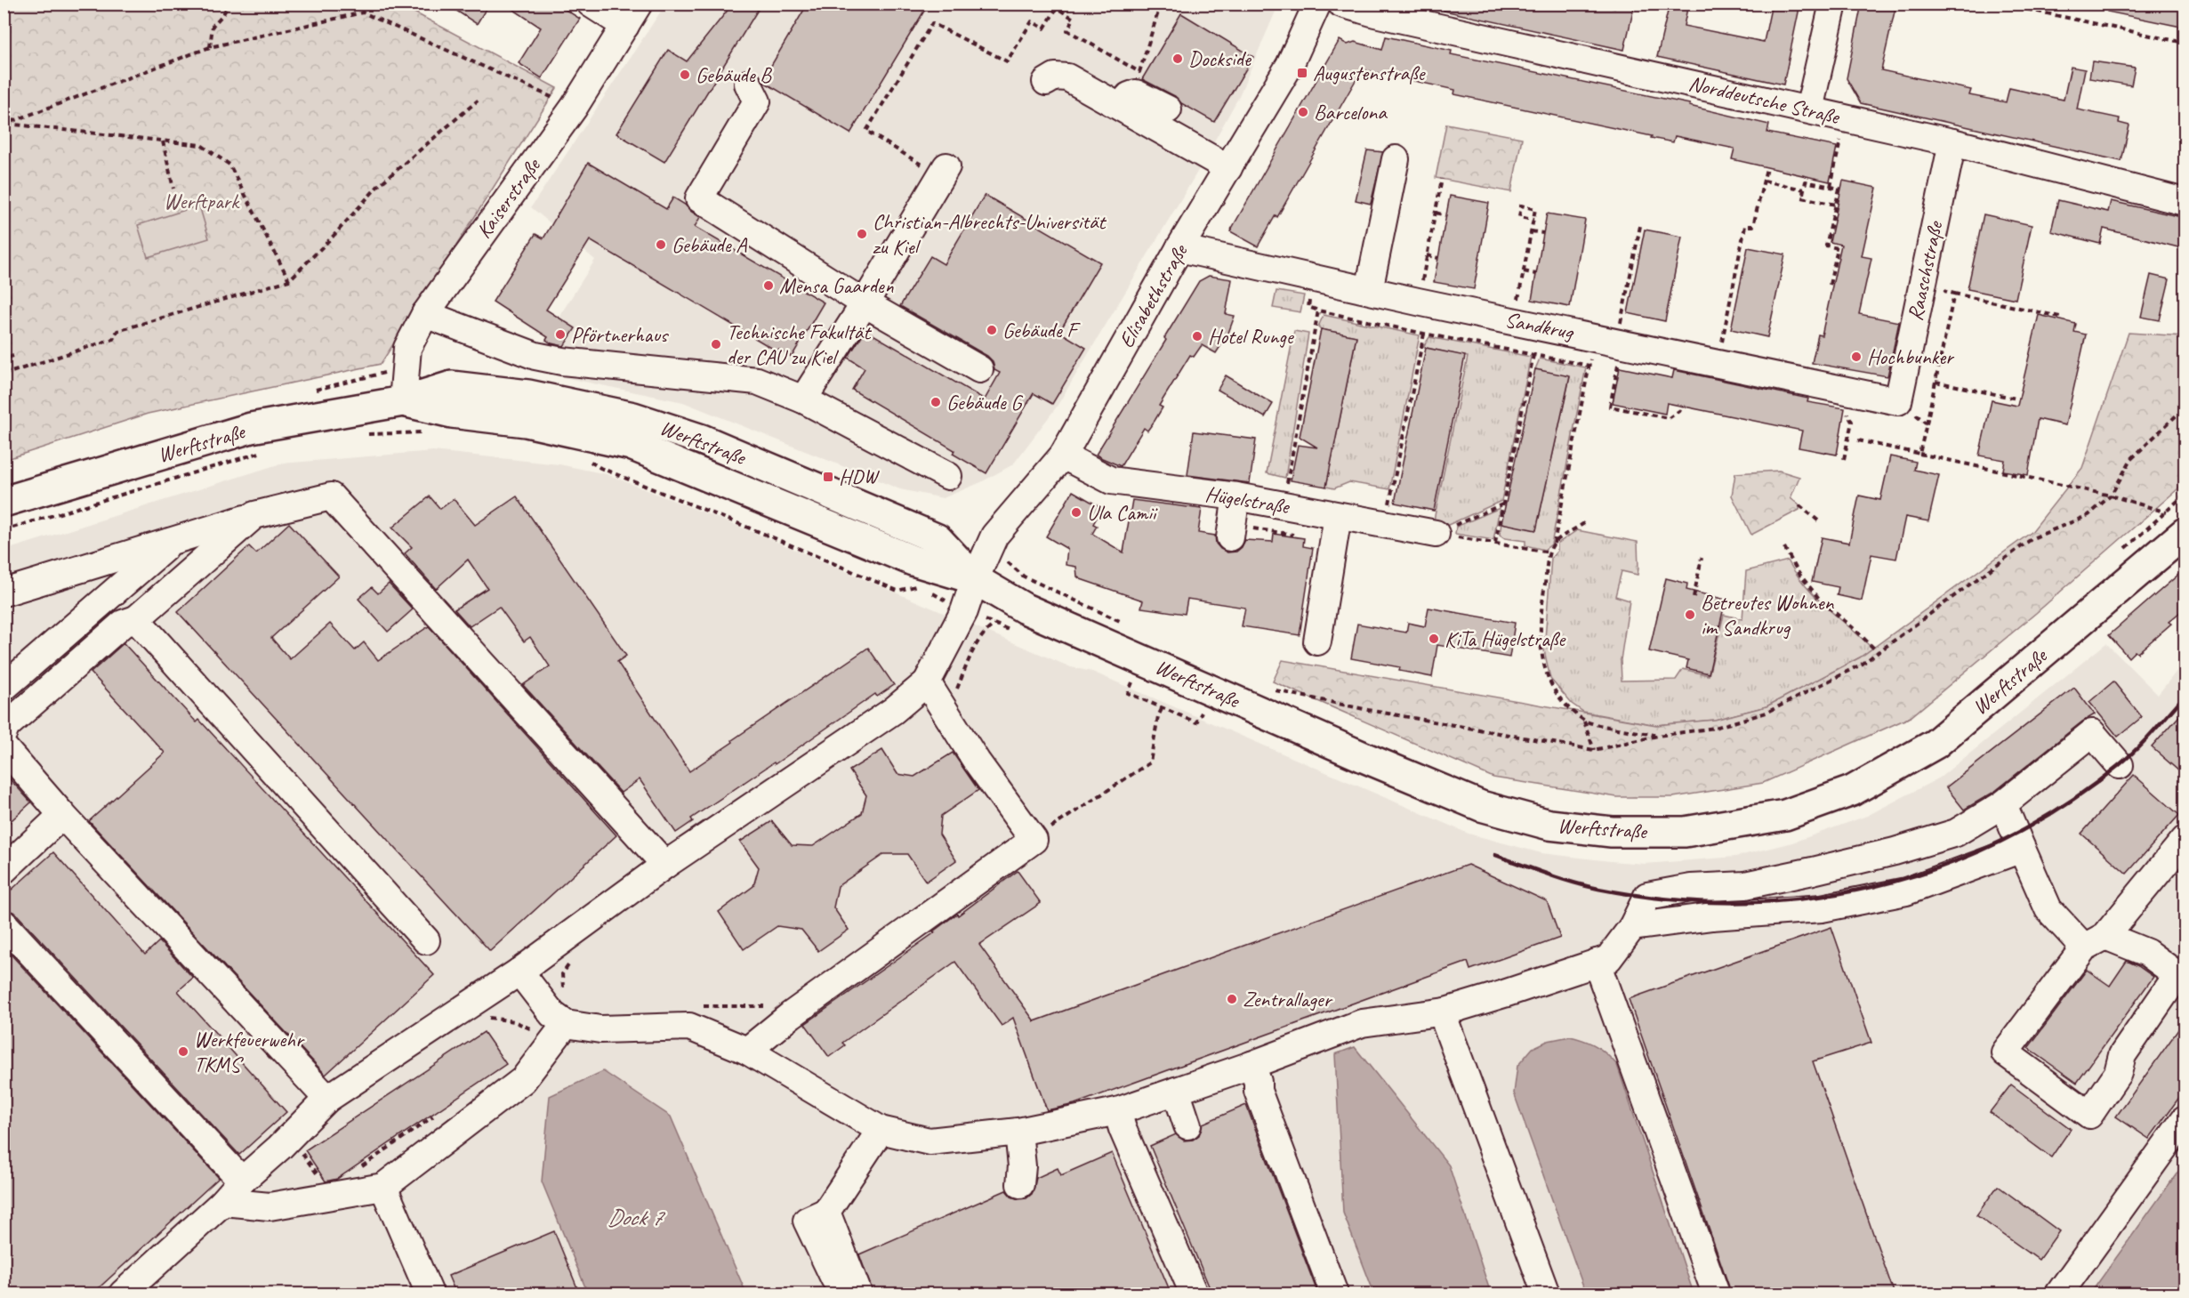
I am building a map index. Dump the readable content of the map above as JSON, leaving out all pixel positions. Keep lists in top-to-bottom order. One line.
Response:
{"streets":{"main road":["Werftstraße"],"street":["Norddeutsche Straße","Kaiserstraße","Raaschstraße","Elisabethstraße","Sandkrug","Hügelstraße"]},"crossings":[["Norddeutsche Straße","Raaschstraße"],["Kaiserstraße","Werftstraße"],["Raaschstraße","Sandkrug"],["Elisabethstraße","Sandkrug"],["Elisabethstraße","Werftstraße"],["Elisabethstraße","Hügelstraße"]],"water":["Dock 7"],"parks":["Werftpark"],"places":{"other":["Dockside","Gebäude B","Barcelona","Christian-Albrechts-Universität zu Kiel","Gebäude A","Mensa Gaarden","Gebäude F","Pförtnerhaus","Hotel Runge","Technische Fakultät der CAU zu Kiel","Hochbunker","Gebäude G","Ula Camii","Betreutes Wohnen im Sandkrug","KiTa Hügelstraße","Zentrallager","Werkfeuerwehr TKMS"],"transit":["Augustenstraße","HDW"]}}
